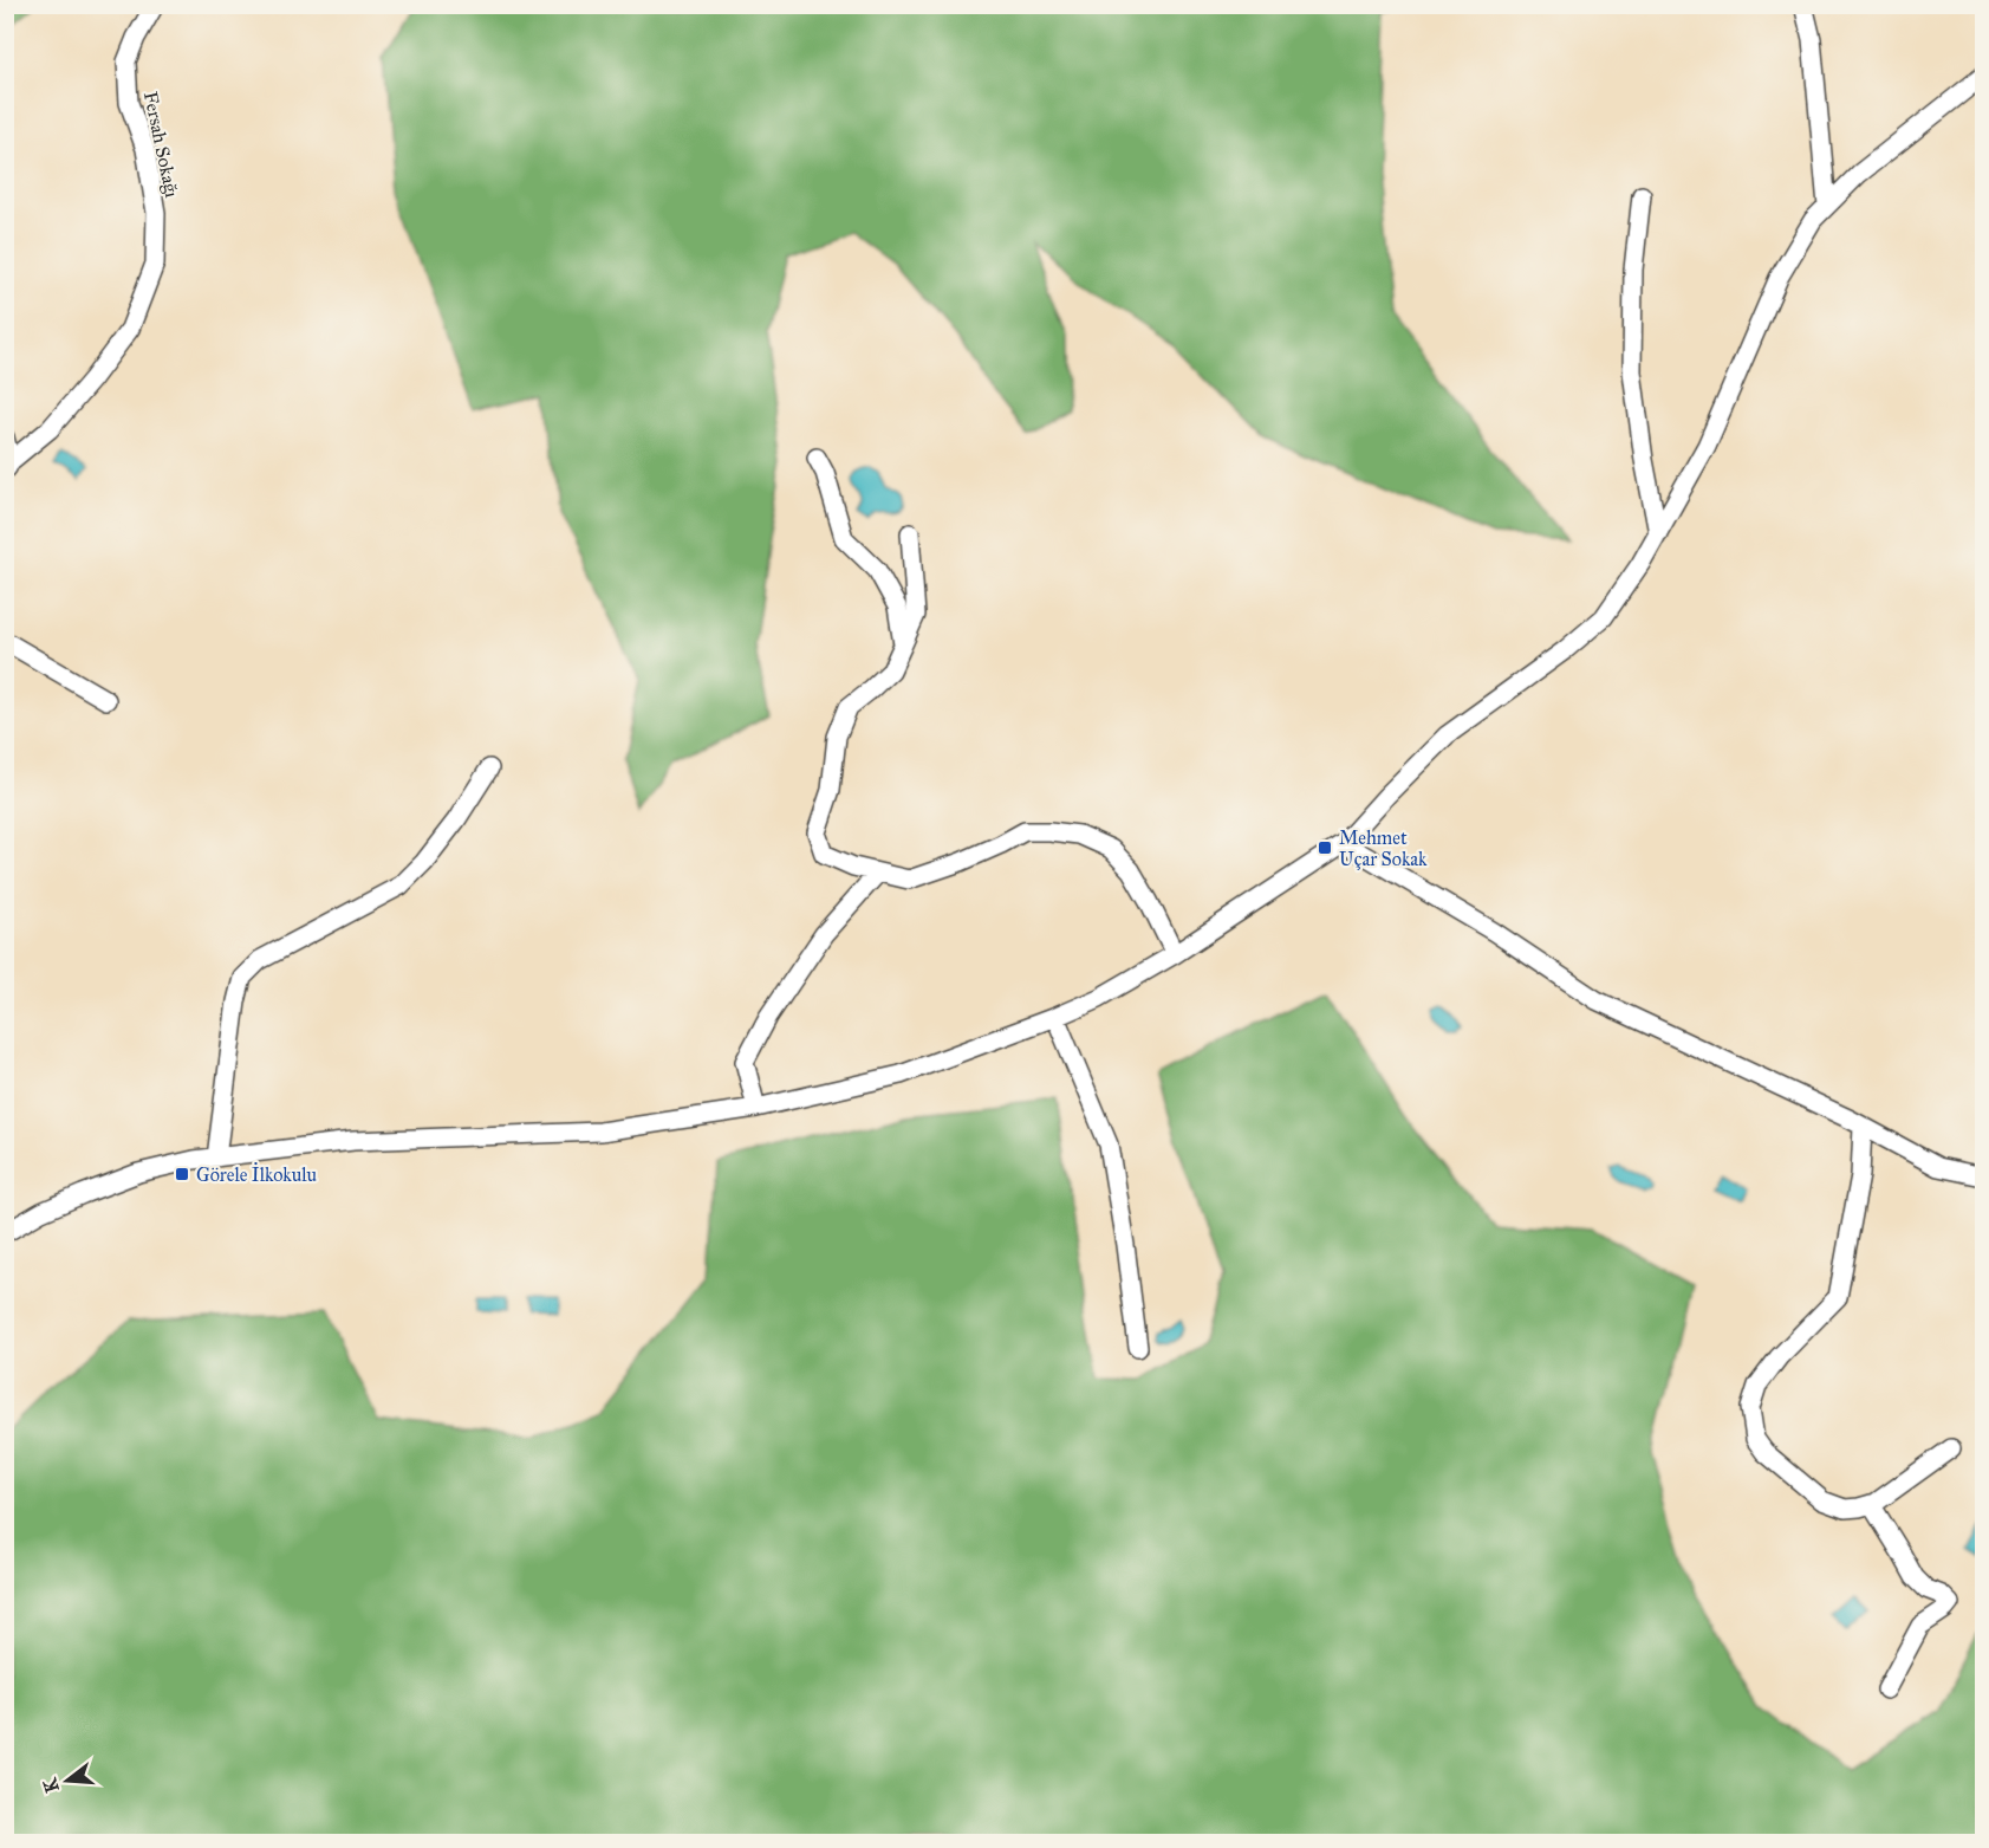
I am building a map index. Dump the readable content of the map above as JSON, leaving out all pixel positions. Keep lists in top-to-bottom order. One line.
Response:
{"streets":{"street":["Fersah Sokağı"]},"places":{"transit":["Mehmet Uçar Sokak","Görele İlkokulu"]},"north":"left"}
